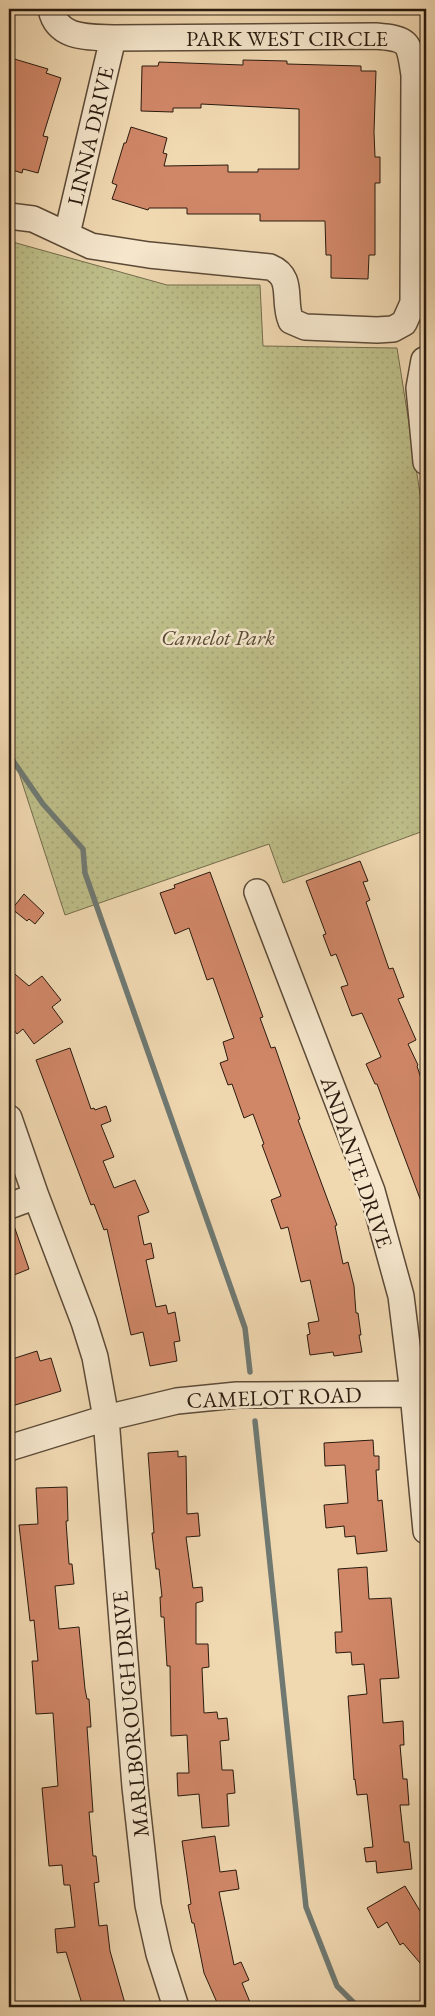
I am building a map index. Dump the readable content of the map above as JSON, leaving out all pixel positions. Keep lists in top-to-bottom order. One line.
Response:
{"streets":{"street":["PARK WEST CIRCLE","LINNA DRIVE","ANDANTE DRIVE","CAMELOT ROAD","MARLBOROUGH DRIVE"]},"crossings":[["PARK WEST CIRCLE","LINNA DRIVE"],["ANDANTE DRIVE","CAMELOT ROAD"],["CAMELOT ROAD","MARLBOROUGH DRIVE"]],"parks":["Camelot Park"]}
